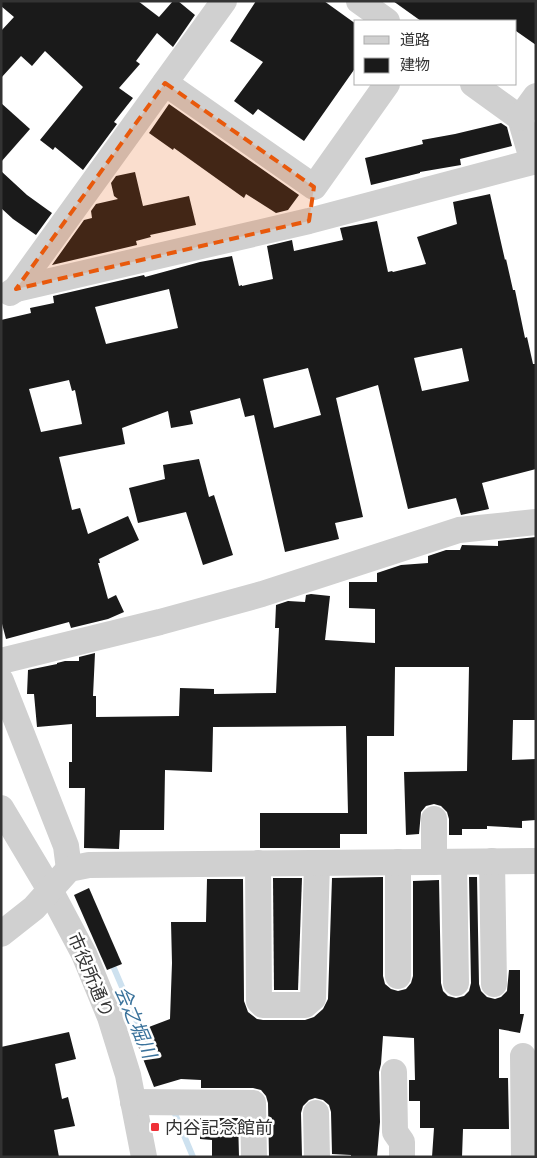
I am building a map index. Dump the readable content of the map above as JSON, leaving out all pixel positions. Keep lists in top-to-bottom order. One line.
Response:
{"streets":{"street":["市役所通り"]},"water":["会之堀川"],"places":{"transit":["内谷記念館前"]},"legend":["道路","建物"]}
